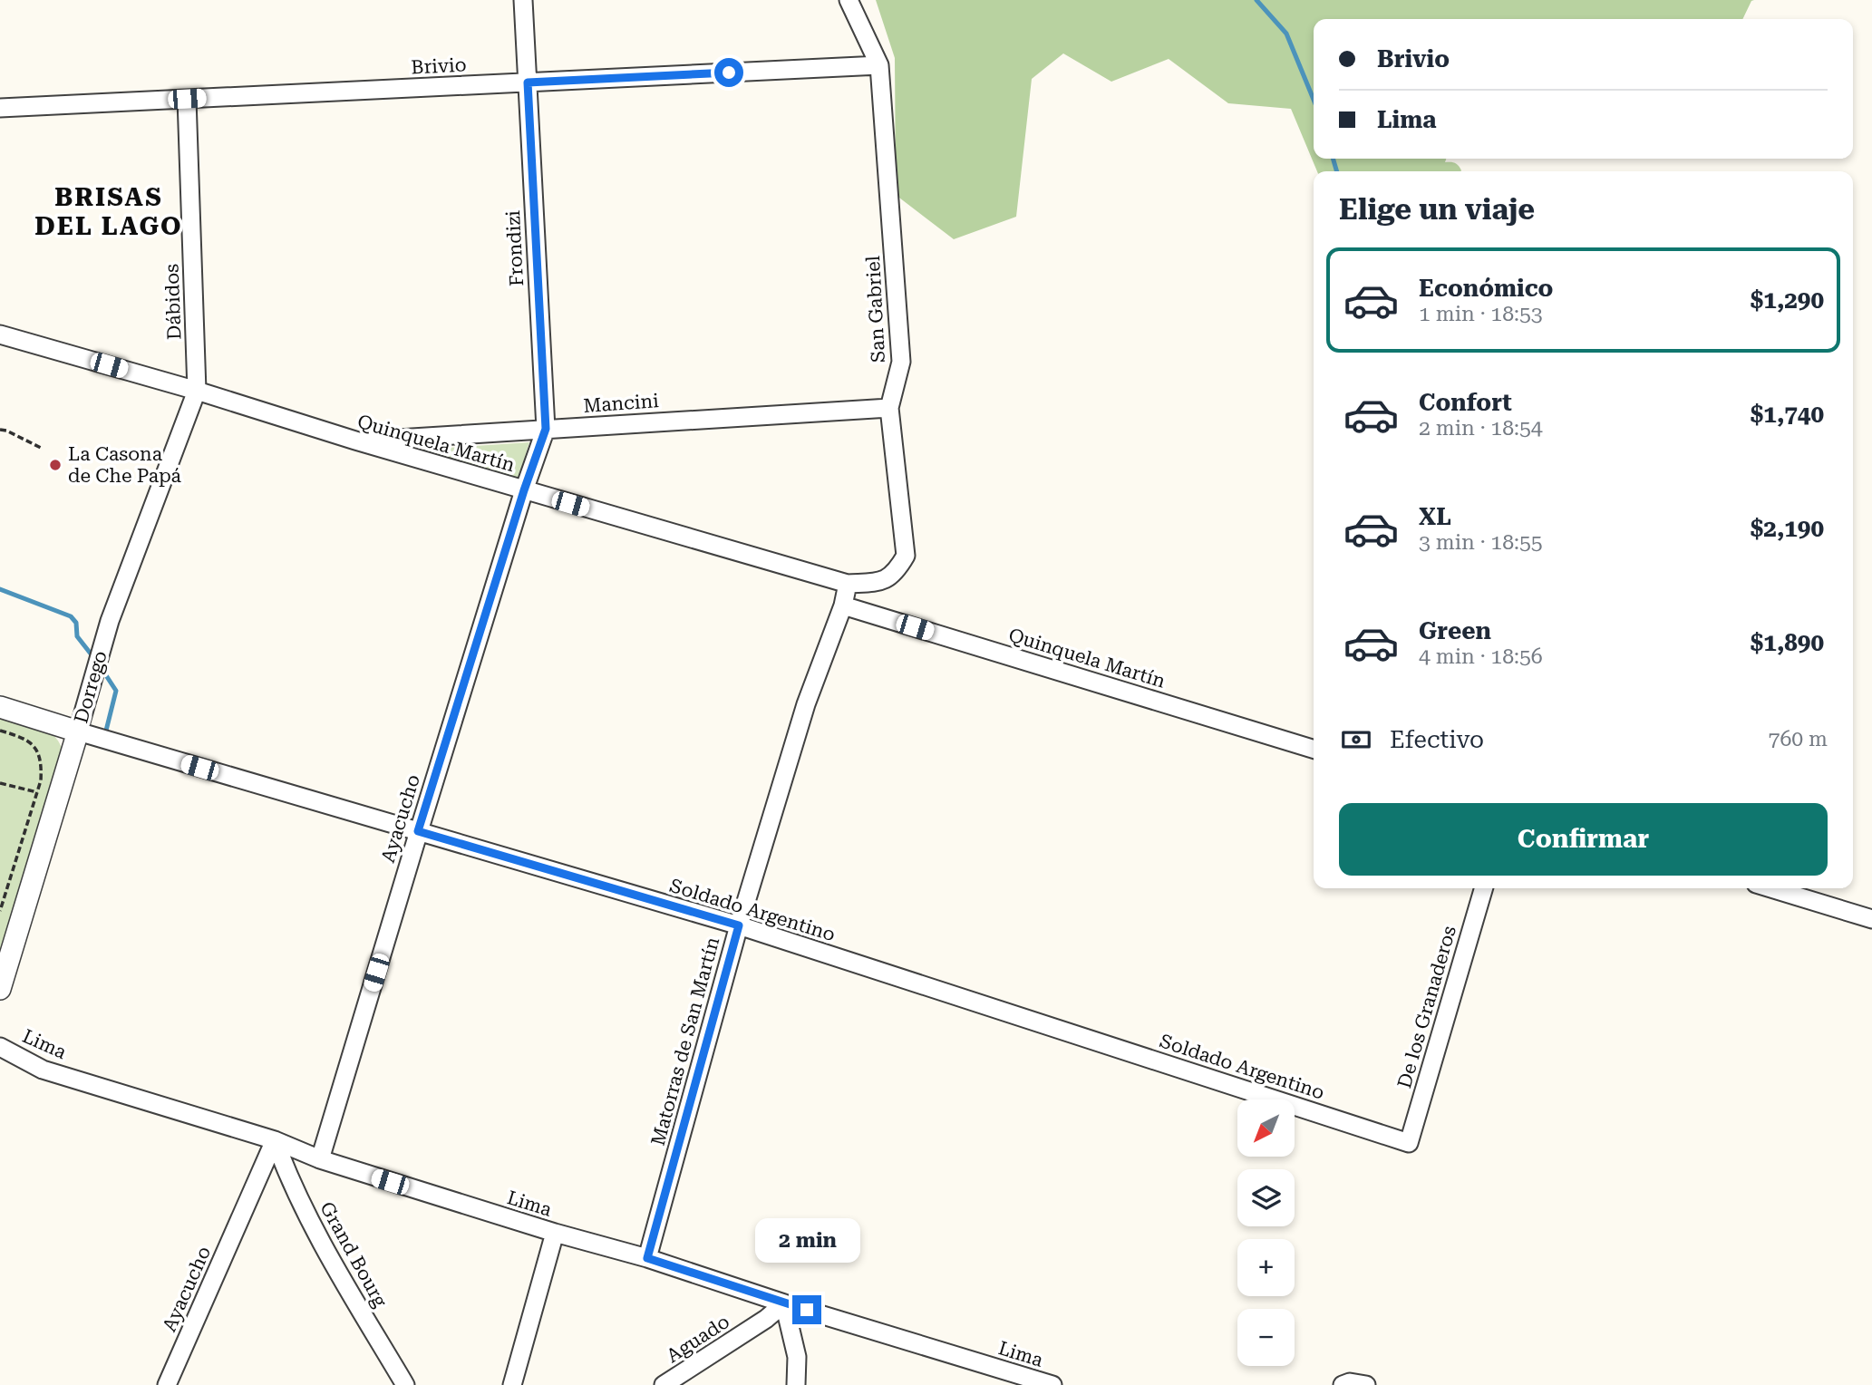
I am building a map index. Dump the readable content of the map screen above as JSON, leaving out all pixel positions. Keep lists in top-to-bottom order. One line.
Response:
{"streets":{"street":["Brivio","Frondizi","Dábidos","San Gabriel","Mancini","Quinquela Martín","Dorrego","Ayacucho","Soldado Argentino","De los Granaderos","Matorras de San Martín","Lima","Grand Bourg","Aguado"]},"crossings":[["Brivio","Frondizi"],["Brivio","Dábidos"],["Brivio","San Gabriel"],["Frondizi","Mancini"],["Frondizi","Quinquela Martín"],["Frondizi","Ayacucho"],["Dábidos","Quinquela Martín"],["Dábidos","Dorrego"],["San Gabriel","Mancini"],["San Gabriel","Quinquela Martín"],["San Gabriel","Matorras de San Martín"],["Mancini","Quinquela Martín"],["Quinquela Martín","Dorrego"],["Quinquela Martín","Ayacucho"],["Quinquela Martín","Matorras de San Martín"],["Dorrego","Soldado Argentino"],["Ayacucho","Soldado Argentino"],["Ayacucho","Lima"],["Ayacucho","Grand Bourg"],["Soldado Argentino","De los Granaderos"],["Soldado Argentino","Matorras de San Martín"],["Matorras de San Martín","Lima"],["Lima","Grand Bourg"],["Lima","Aguado"]],"districts":["BRISAS DEL LAGO"],"places":["La Casona de Che Papá"],"north":"bottom left","page":{"banner":["Brivio","Lima"],"heading":"Elige un viaje","list":[{"name":"Económico","note":"1 min · 18:53","value":"$1,290"},{"name":"Confort","note":"2 min · 18:54","value":"$1,740"},{"name":"XL","note":"3 min · 18:55","value":"$2,190"},{"name":"Green","note":"4 min · 18:56","value":"$1,890"}],"pay":["Efectivo","760 m"],"buttons":"Confirmar","map_buttons":["+","−"],"bubble":"2 min"}}
